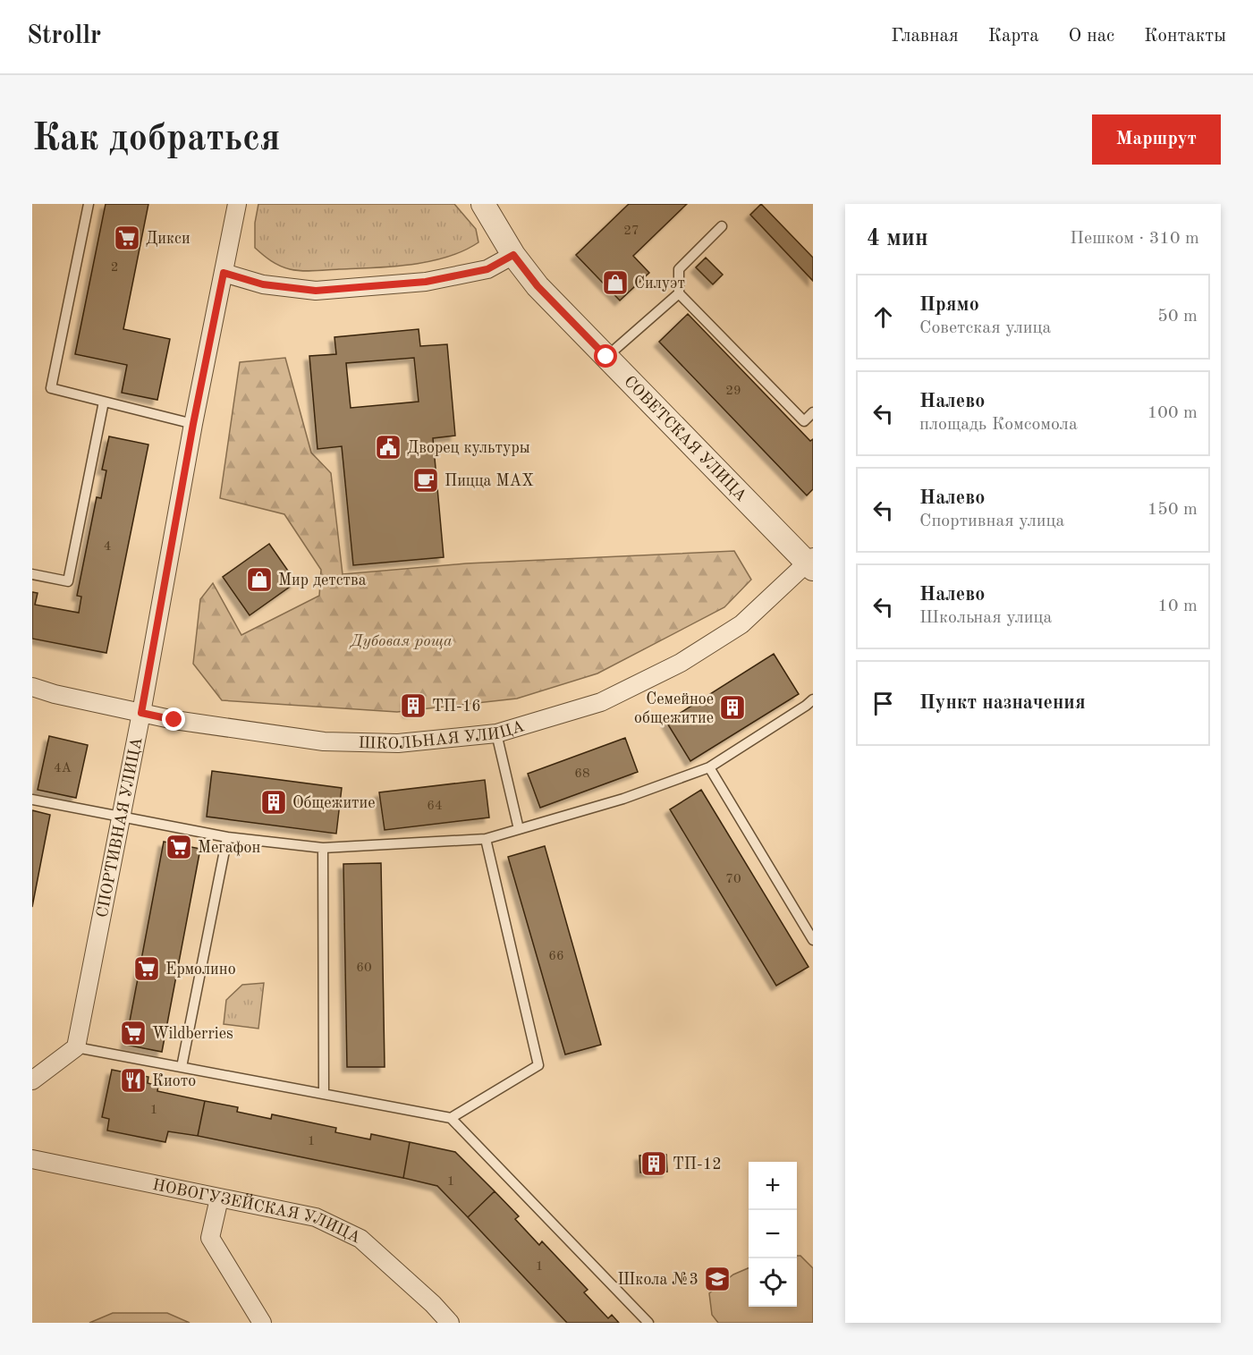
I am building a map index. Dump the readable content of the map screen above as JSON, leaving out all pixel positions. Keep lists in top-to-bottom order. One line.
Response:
{"streets":{"street":["СОВЕТСКАЯ УЛИЦА","ШКОЛЬНАЯ УЛИЦА","СПОРТИВНАЯ УЛИЦА","НОВОГУЗЕЙСКАЯ УЛИЦА"]},"crossings":[["СОВЕТСКАЯ УЛИЦА","ШКОЛЬНАЯ УЛИЦА"],["ШКОЛЬНАЯ УЛИЦА","СПОРТИВНАЯ УЛИЦА"]],"parks":["Дубовая роща"],"places":{"supermarket":["Дикси","Мегафон","Ермолино","Wildberries"],"shop":["Силуэт","Мир детства"],"public building":["Дворец культуры"],"cafe":["Пицца MAX"],"building":["ТП-16","Семейное общежитие","Общежитие","ТП-12"],"restaurant":["Киото"],"school or university":["Школа №3"]},"house_numbers":["27","2","29","4","4А","68","64","70","66","60","1","1","1","1"],"page":{"header":"Strollr","nav":["Главная","Карта","О нас","Контакты"],"buttons":"Маршрут","title":"Как добраться","heading":["4 мин","Пешком · 310 m"],"list":[["Прямо","Советская улица","50 m"],["Налево","площадь Комсомола","100 m"],["Налево","Спортивная улица","150 m"],["Налево","Школьная улица","10 m"],"Пункт назначения"],"map_buttons":["+","−"]}}
